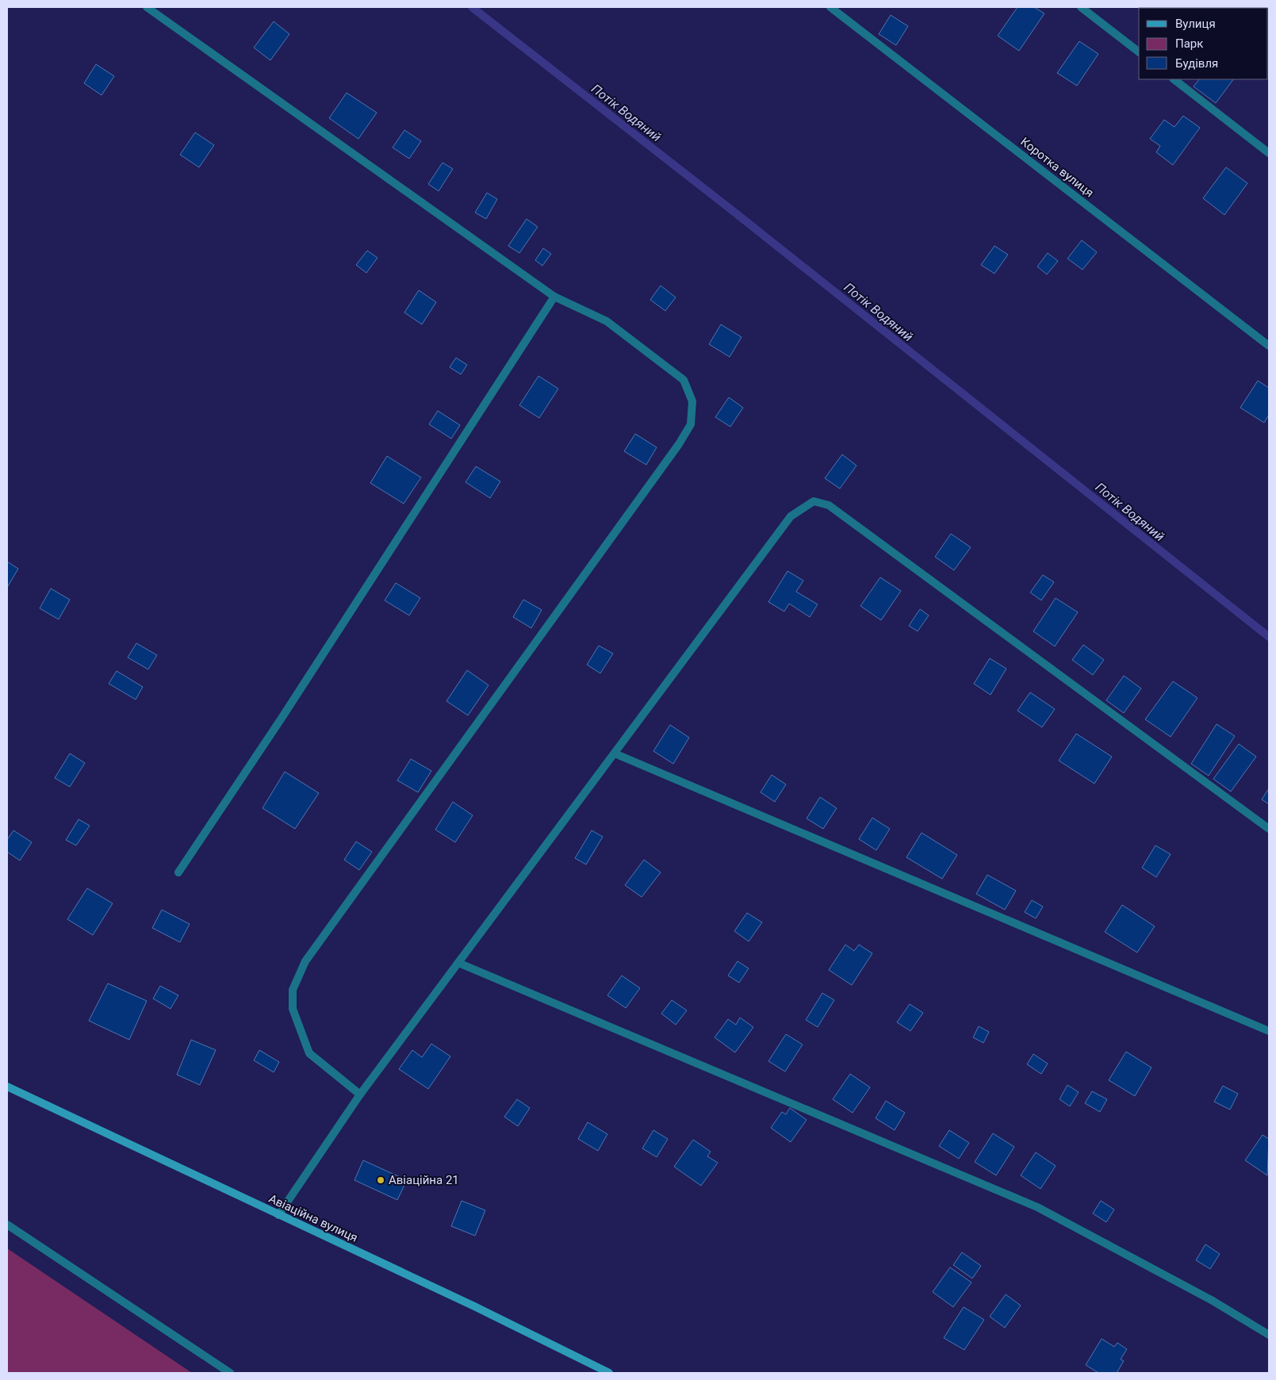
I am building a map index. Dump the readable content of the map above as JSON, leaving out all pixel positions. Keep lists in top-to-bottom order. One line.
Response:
{"streets":{"street":["Коротка вулиця","Авіаційна вулиця"]},"water":["Потік Водяний"],"places":["Авіаційна 21"],"legend":["Вулиця","Парк","Будівля"]}
